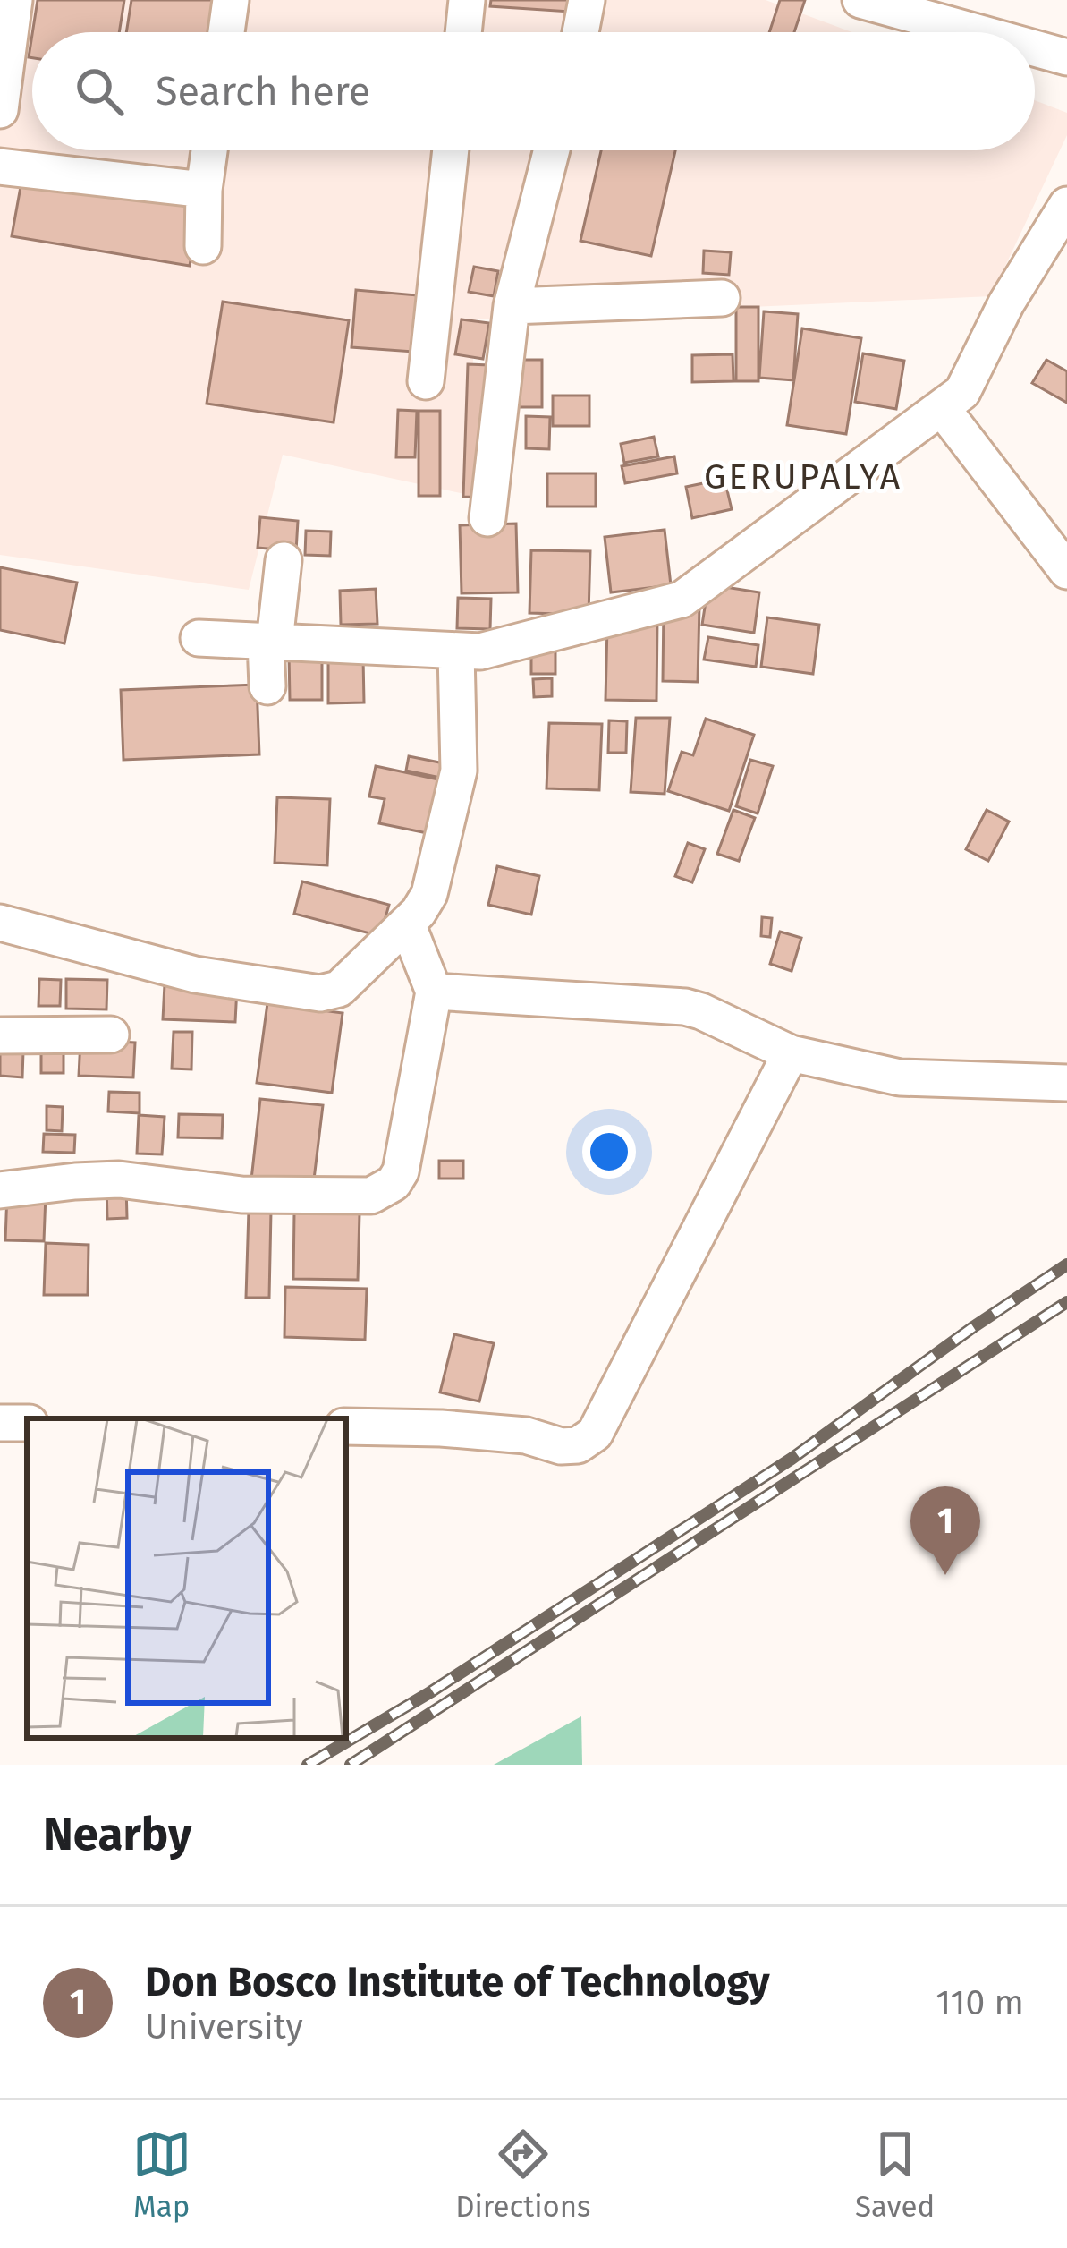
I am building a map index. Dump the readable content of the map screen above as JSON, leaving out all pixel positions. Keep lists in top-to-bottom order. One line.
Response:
{"districts":["GERUPALYA"],"page":{"search":"Search here","pins":"1","heading":"Nearby","list":[{"mark":"1","name":"Don Bosco Institute of Technology","note":"University","value":"110 m"}],"nav":["Map","Directions","Saved"]}}
